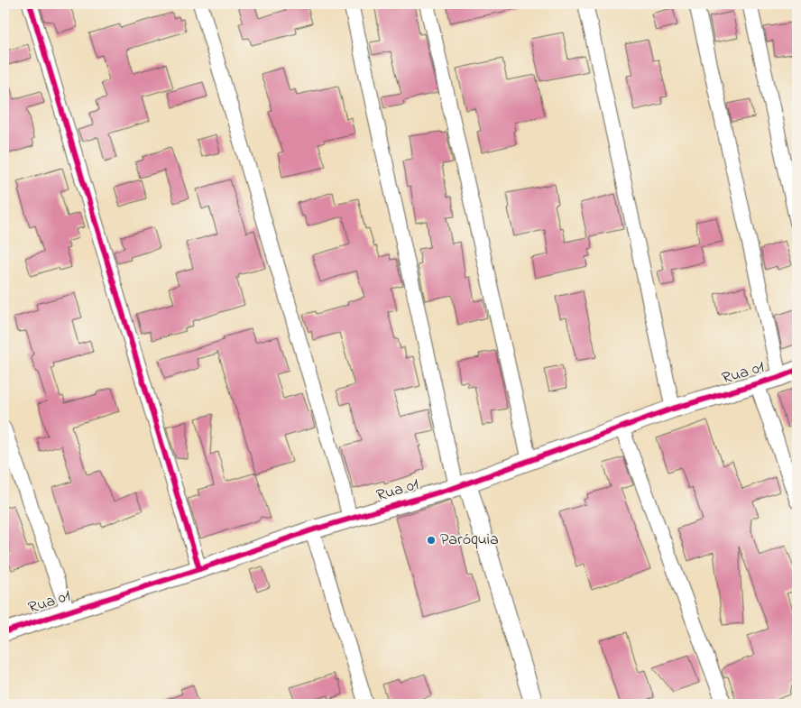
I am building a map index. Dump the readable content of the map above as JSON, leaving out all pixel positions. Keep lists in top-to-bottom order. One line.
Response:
{"streets":{"street":["Rua 01"]},"places":["Paróquia"]}
